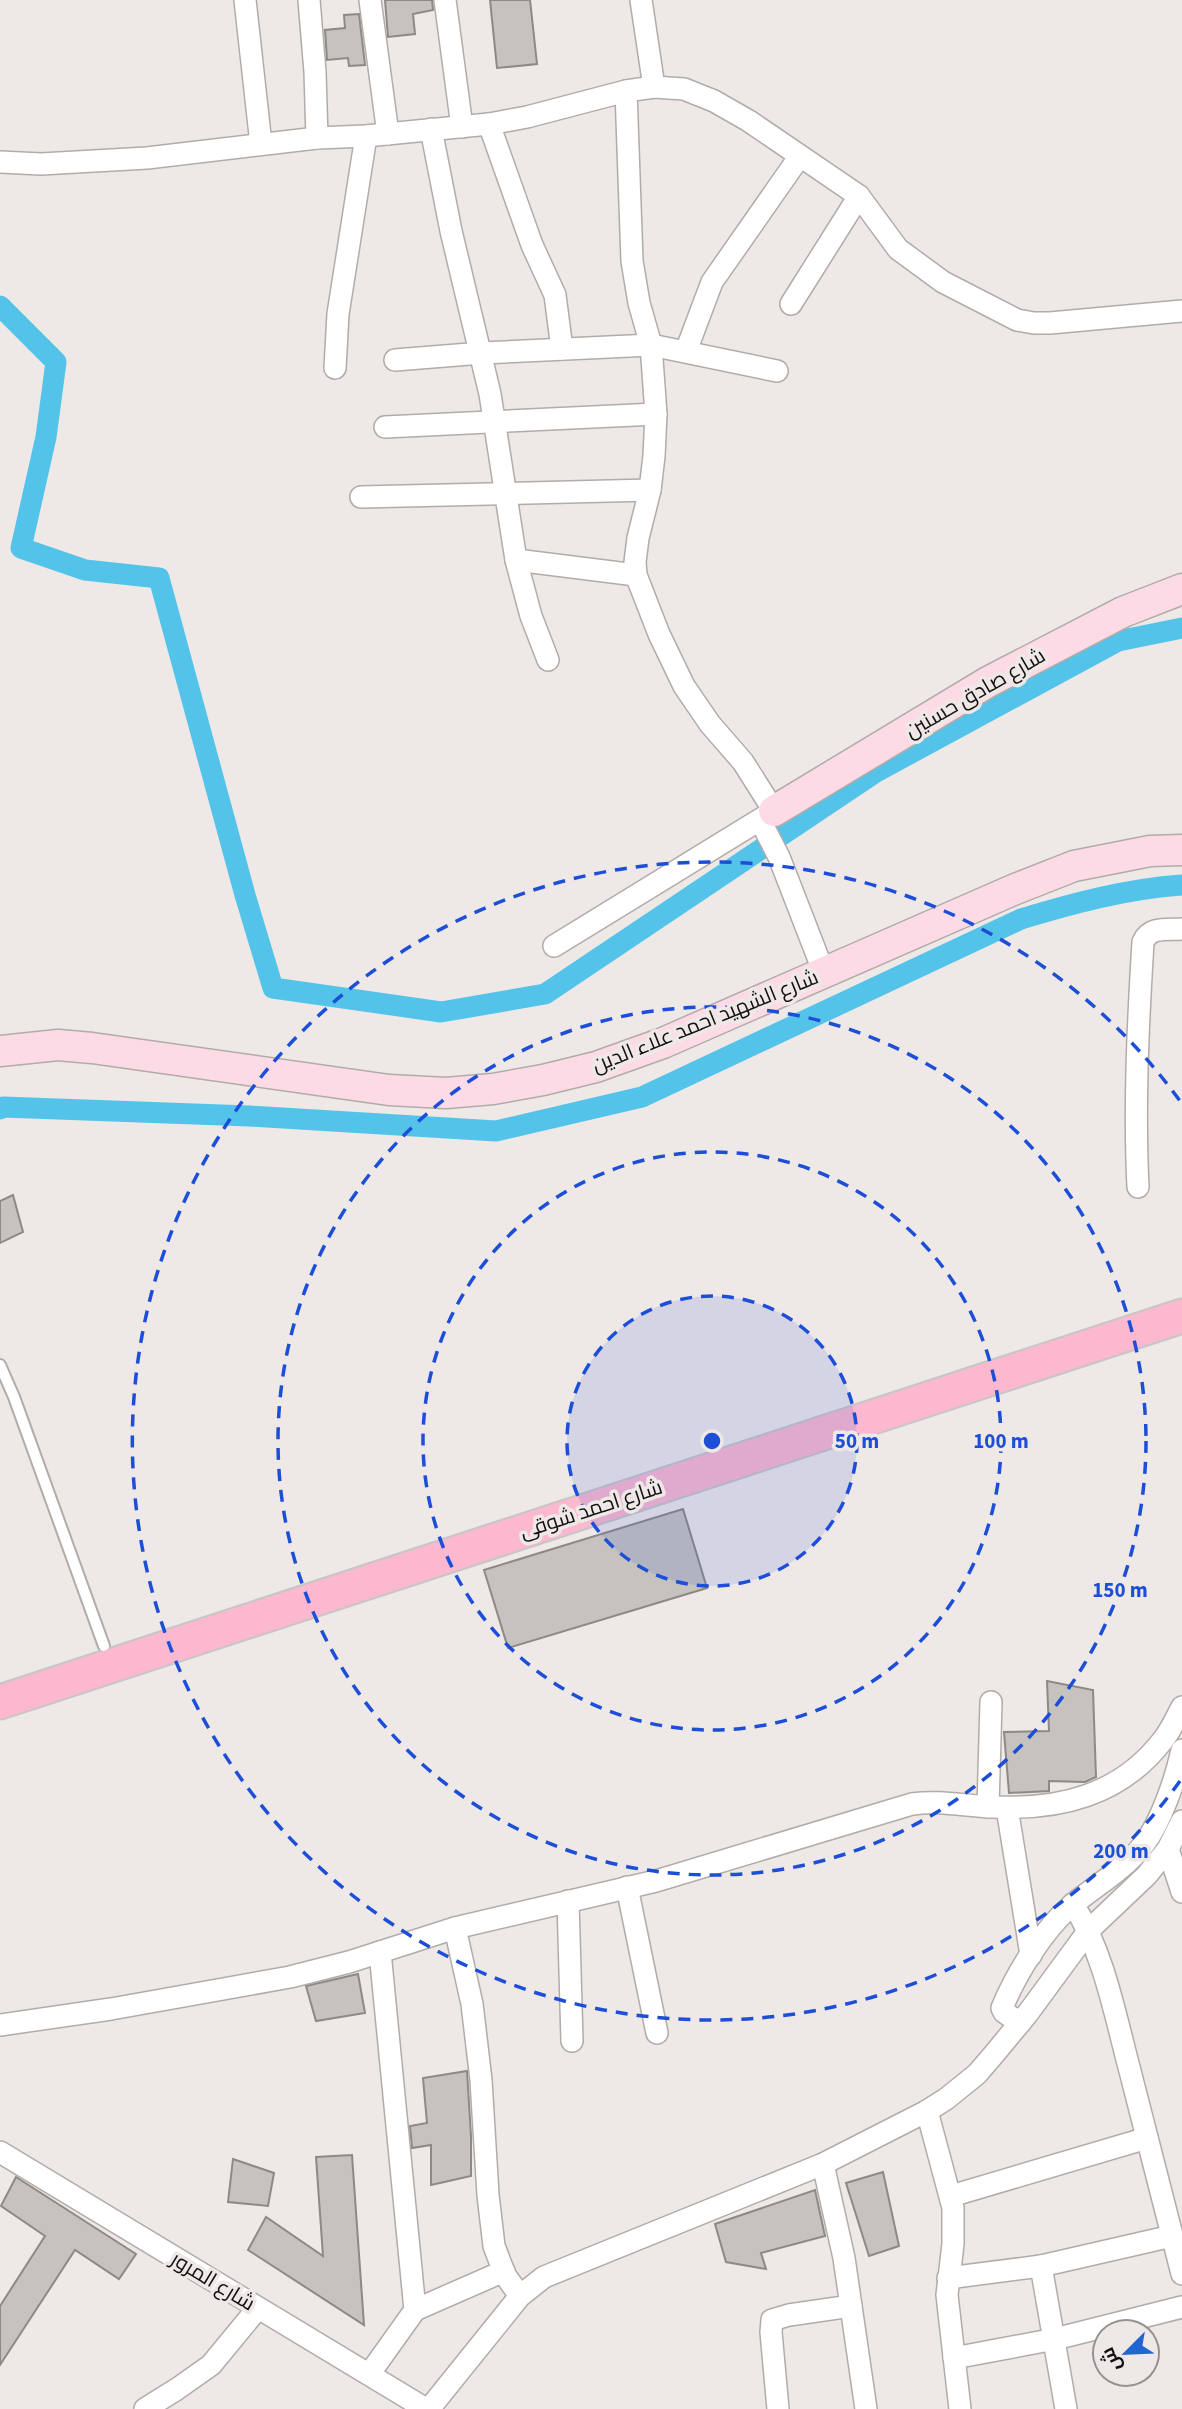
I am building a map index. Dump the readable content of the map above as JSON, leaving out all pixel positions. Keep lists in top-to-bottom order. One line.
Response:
{"streets":{"main road":["شارع صادق حسنين","شارع الشهيد احمد علاء الدين","شارع احمد شوقى"],"street":["شارع المرور"]},"north":"bottom left","rings":["50 m","100 m","150 m","200 m"]}
